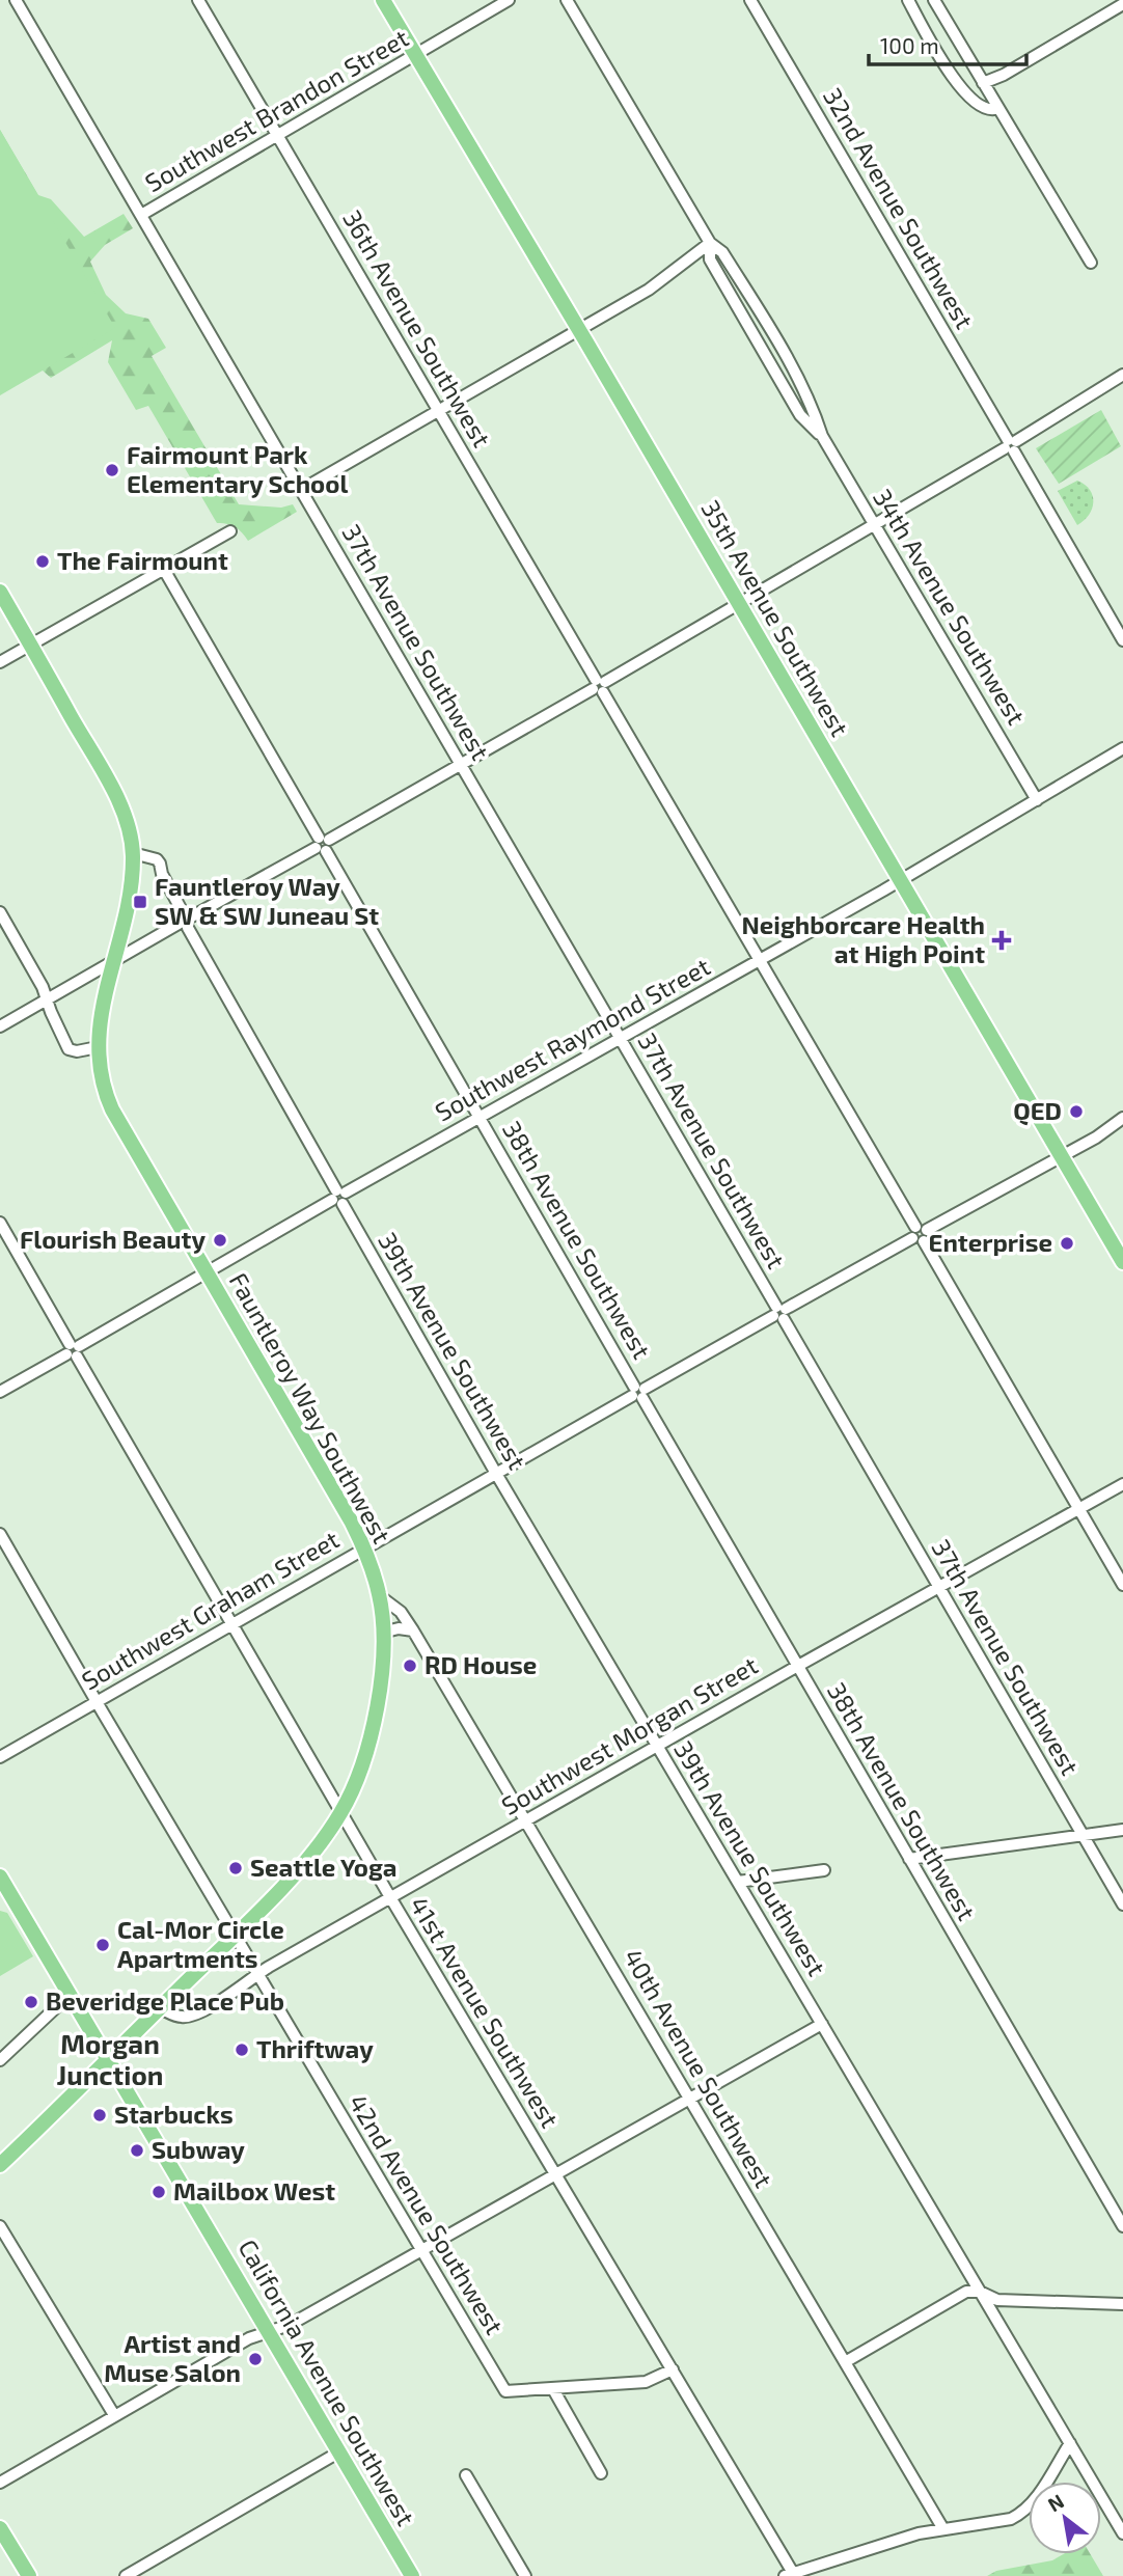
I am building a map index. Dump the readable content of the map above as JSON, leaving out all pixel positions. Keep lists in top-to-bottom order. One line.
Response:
{"streets":{"main road":["35th Avenue Southwest","Fauntleroy Way Southwest","California Avenue Southwest"],"street":["Southwest Brandon Street","32nd Avenue Southwest","36th Avenue Southwest","34th Avenue Southwest","37th Avenue Southwest","Southwest Raymond Street","38th Avenue Southwest","39th Avenue Southwest","Southwest Graham Street","Southwest Morgan Street","41st Avenue Southwest","40th Avenue Southwest","42nd Avenue Southwest"]},"crossings":[["Southwest Brandon Street","36th Avenue Southwest"],["Southwest Brandon Street","35th Avenue Southwest"],["Southwest Brandon Street","37th Avenue Southwest"],["36th Avenue Southwest","Southwest Raymond Street"],["36th Avenue Southwest","Southwest Graham Street"],["36th Avenue Southwest","Southwest Morgan Street"],["34th Avenue Southwest","Southwest Raymond Street"],["35th Avenue Southwest","Southwest Raymond Street"],["35th Avenue Southwest","Southwest Graham Street"],["37th Avenue Southwest","Southwest Raymond Street"],["37th Avenue Southwest","Southwest Graham Street"],["37th Avenue Southwest","Southwest Morgan Street"],["Southwest Raymond Street","38th Avenue Southwest"],["Southwest Raymond Street","39th Avenue Southwest"],["Southwest Raymond Street","Fauntleroy Way Southwest"],["Southwest Raymond Street","41st Avenue Southwest"],["38th Avenue Southwest","Southwest Graham Street"],["38th Avenue Southwest","Southwest Morgan Street"],["39th Avenue Southwest","Fauntleroy Way Southwest"],["39th Avenue Southwest","Southwest Graham Street"],["39th Avenue Southwest","Southwest Morgan Street"],["Fauntleroy Way Southwest","Southwest Graham Street"],["Fauntleroy Way Southwest","Southwest Morgan Street"],["Fauntleroy Way Southwest","41st Avenue Southwest"],["Fauntleroy Way Southwest","40th Avenue Southwest"],["Fauntleroy Way Southwest","42nd Avenue Southwest"],["Fauntleroy Way Southwest","California Avenue Southwest"],["Southwest Graham Street","41st Avenue Southwest"],["Southwest Graham Street","42nd Avenue Southwest"],["Southwest Morgan Street","41st Avenue Southwest"],["Southwest Morgan Street","40th Avenue Southwest"],["Southwest Morgan Street","42nd Avenue Southwest"]],"districts":["Morgan Junction"],"places":{"other":["Fairmount Park Elementary School","The Fairmount","QED","Flourish Beauty","Enterprise","RD House","Seattle Yoga","Cal-Mor Circle Apartments","Beveridge Place Pub","Thriftway","Starbucks","Subway","Mailbox West","Artist and Muse Salon"],"transit":["Fauntleroy Way SW & SW Juneau St"],"health":["Neighborcare Health at High Point"]},"scale_bar":"100 m","north":"top left"}
